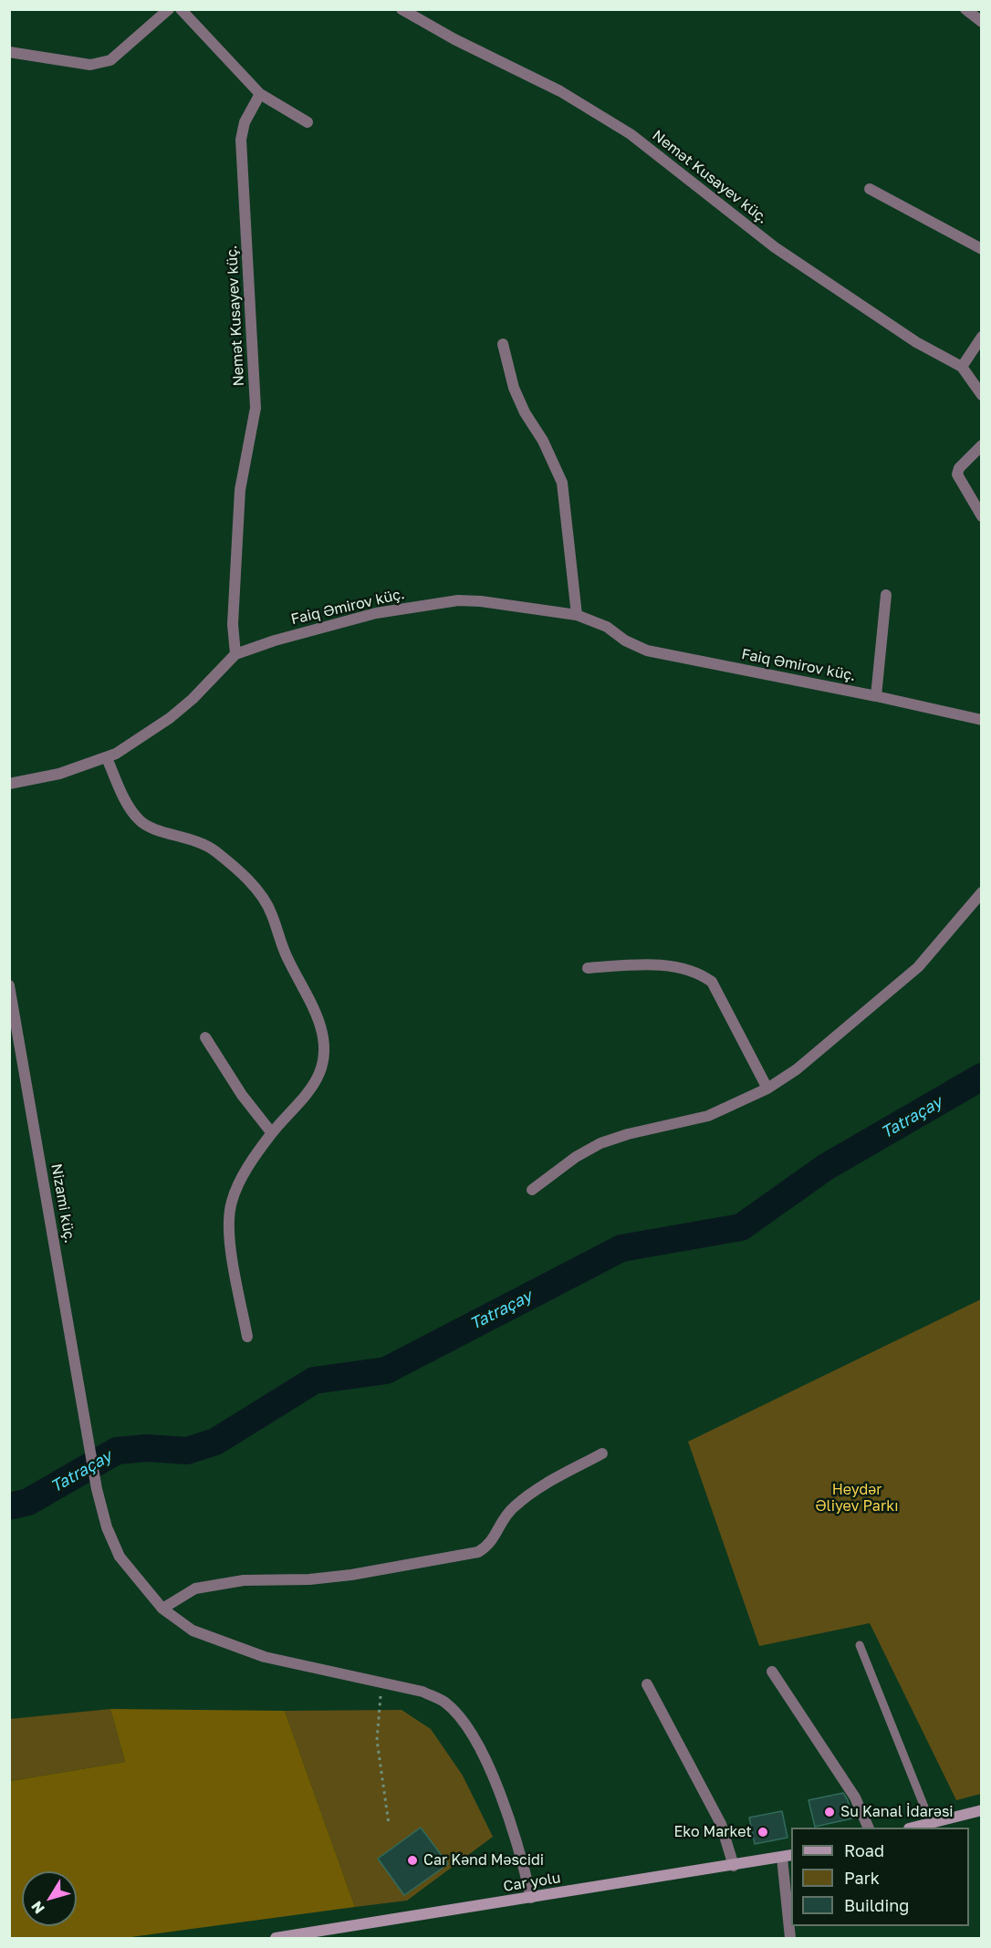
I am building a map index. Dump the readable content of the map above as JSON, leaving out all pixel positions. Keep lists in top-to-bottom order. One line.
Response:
{"streets":{"street":["Nemət Kusayev küç.","Faiq Əmirov küç.","Nizami küç.","Car yolu"]},"crossings":[["Nemət Kusayev küç.","Faiq Əmirov küç."],["Nizami küç.","Car yolu"]],"water":["Tatraçay"],"parks":["Heydər Əliyev Parkı"],"places":["Su Kanal İdarəsi","Eko Market","Car Kənd Məscidi"],"legend":["Road","Park","Building"],"north":"bottom left"}
